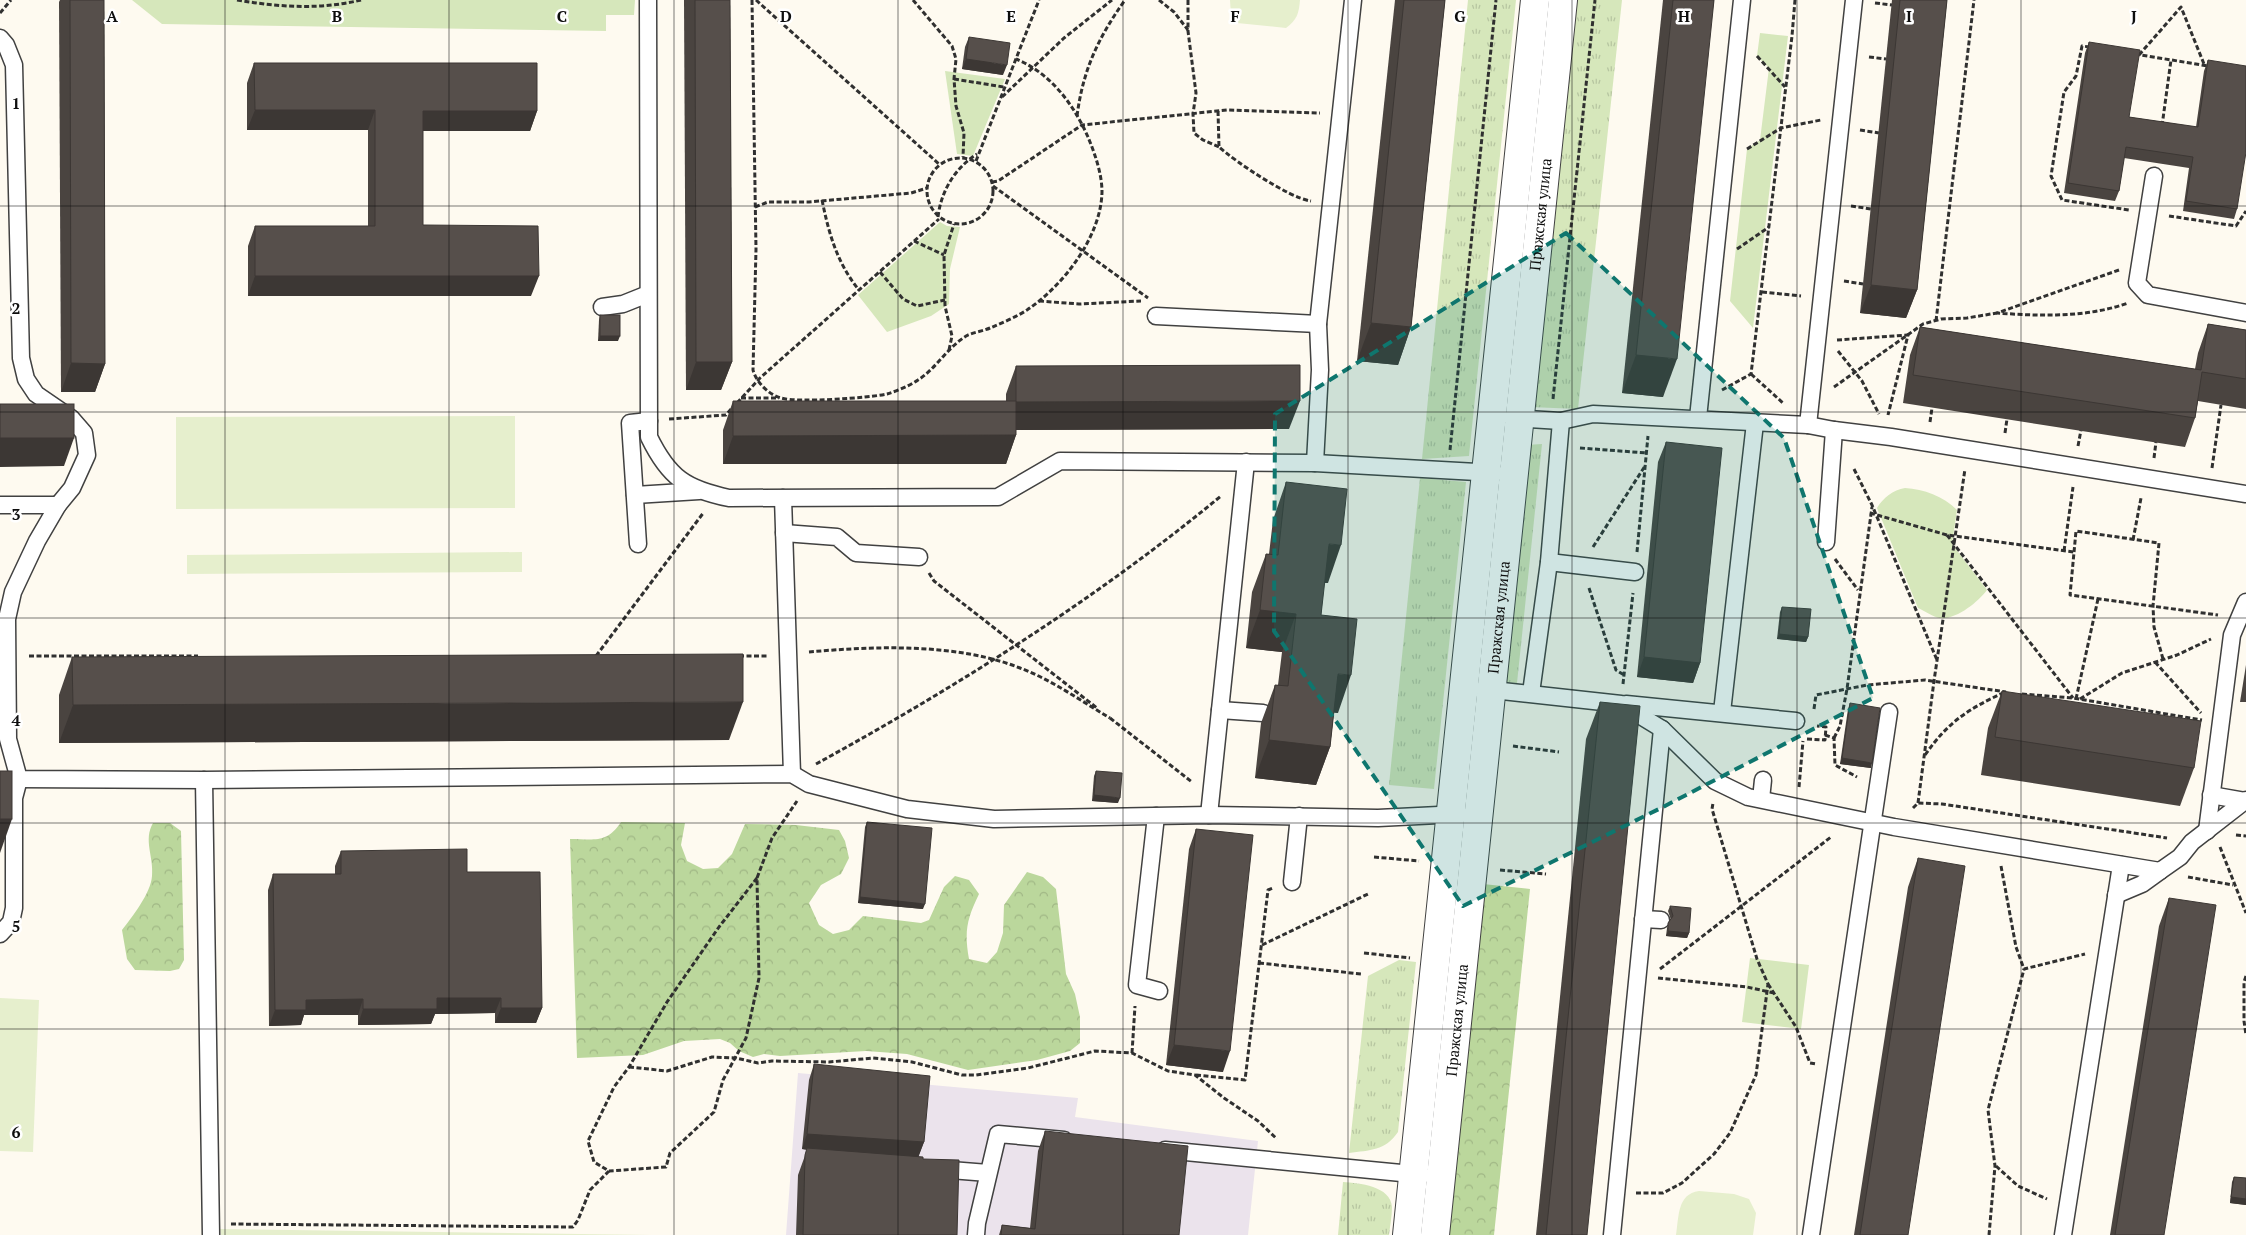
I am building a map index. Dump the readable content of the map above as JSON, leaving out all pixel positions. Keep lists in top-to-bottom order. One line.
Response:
{"streets":{"street":["Пражская улица"]},"grid":{"columns":["A","B","C","D","E","F","G","H","I","J"],"rows":["1","2","3","4","5","6"]}}
